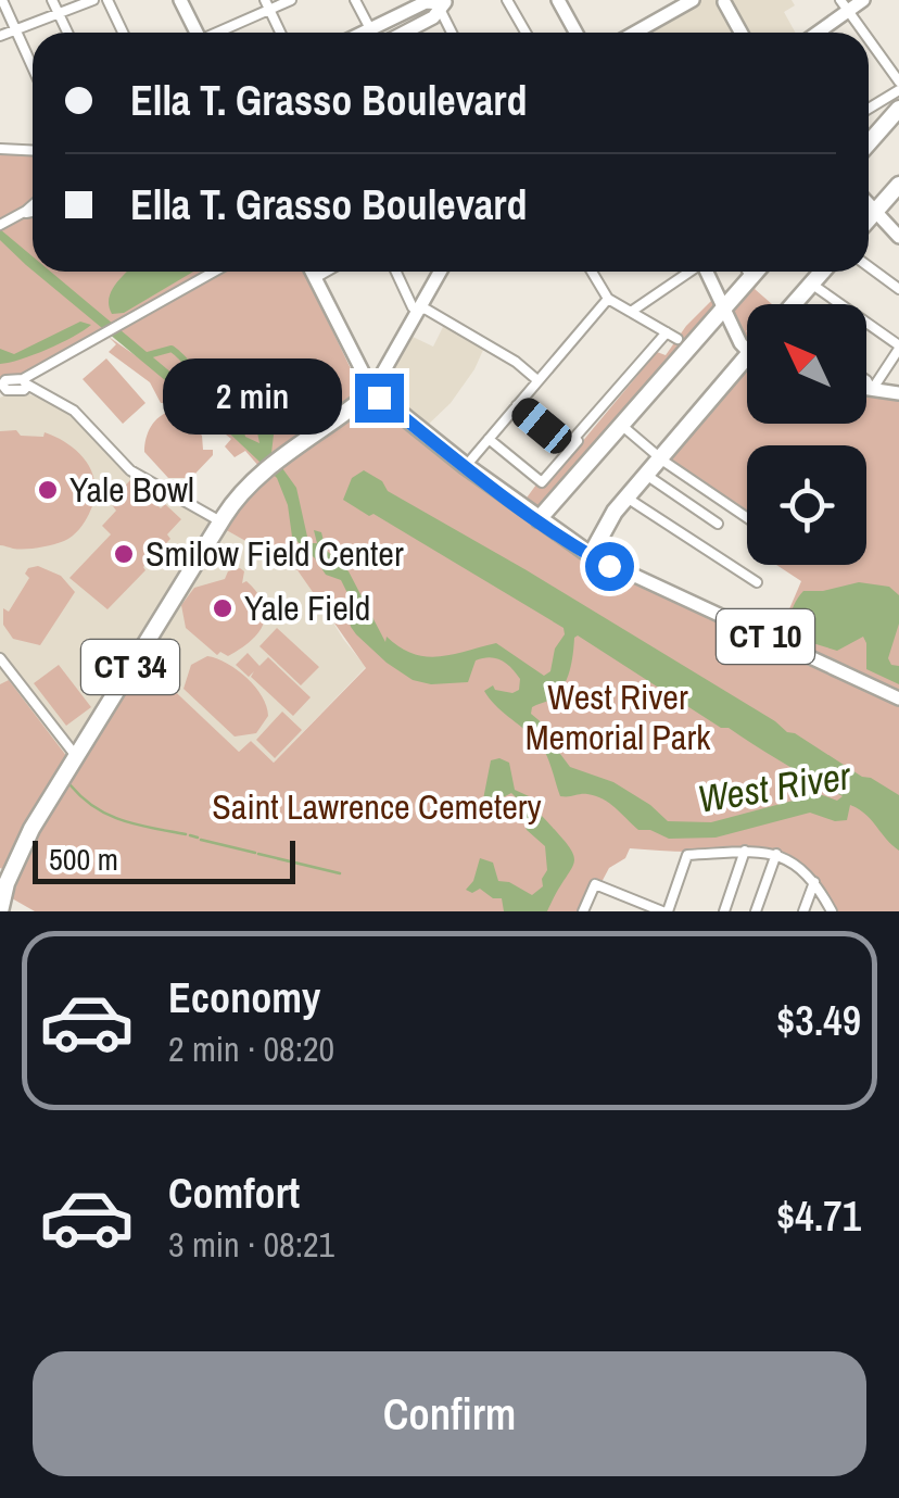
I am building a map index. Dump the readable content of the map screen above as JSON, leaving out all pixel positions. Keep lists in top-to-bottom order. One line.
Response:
{"streets":{"highway":["CT 10","CT 34"]},"crossings":[["CT 10","CT 34"]],"water":["West River"],"parks":["West River Memorial Park","Saint Lawrence Cemetery"],"places":["Yale Bowl","Smilow Field Center","Yale Field"],"scale_bar":"500 m","north":"top left","page":{"banner":["Ella T. Grasso Boulevard","Ella T. Grasso Boulevard"],"bubble":"2 min","scale":"500 m","list":[{"name":"Economy","note":"2 min · 08:20","value":"$3.49"},{"name":"Comfort","note":"3 min · 08:21","value":"$4.71"}],"buttons":"Confirm"}}
